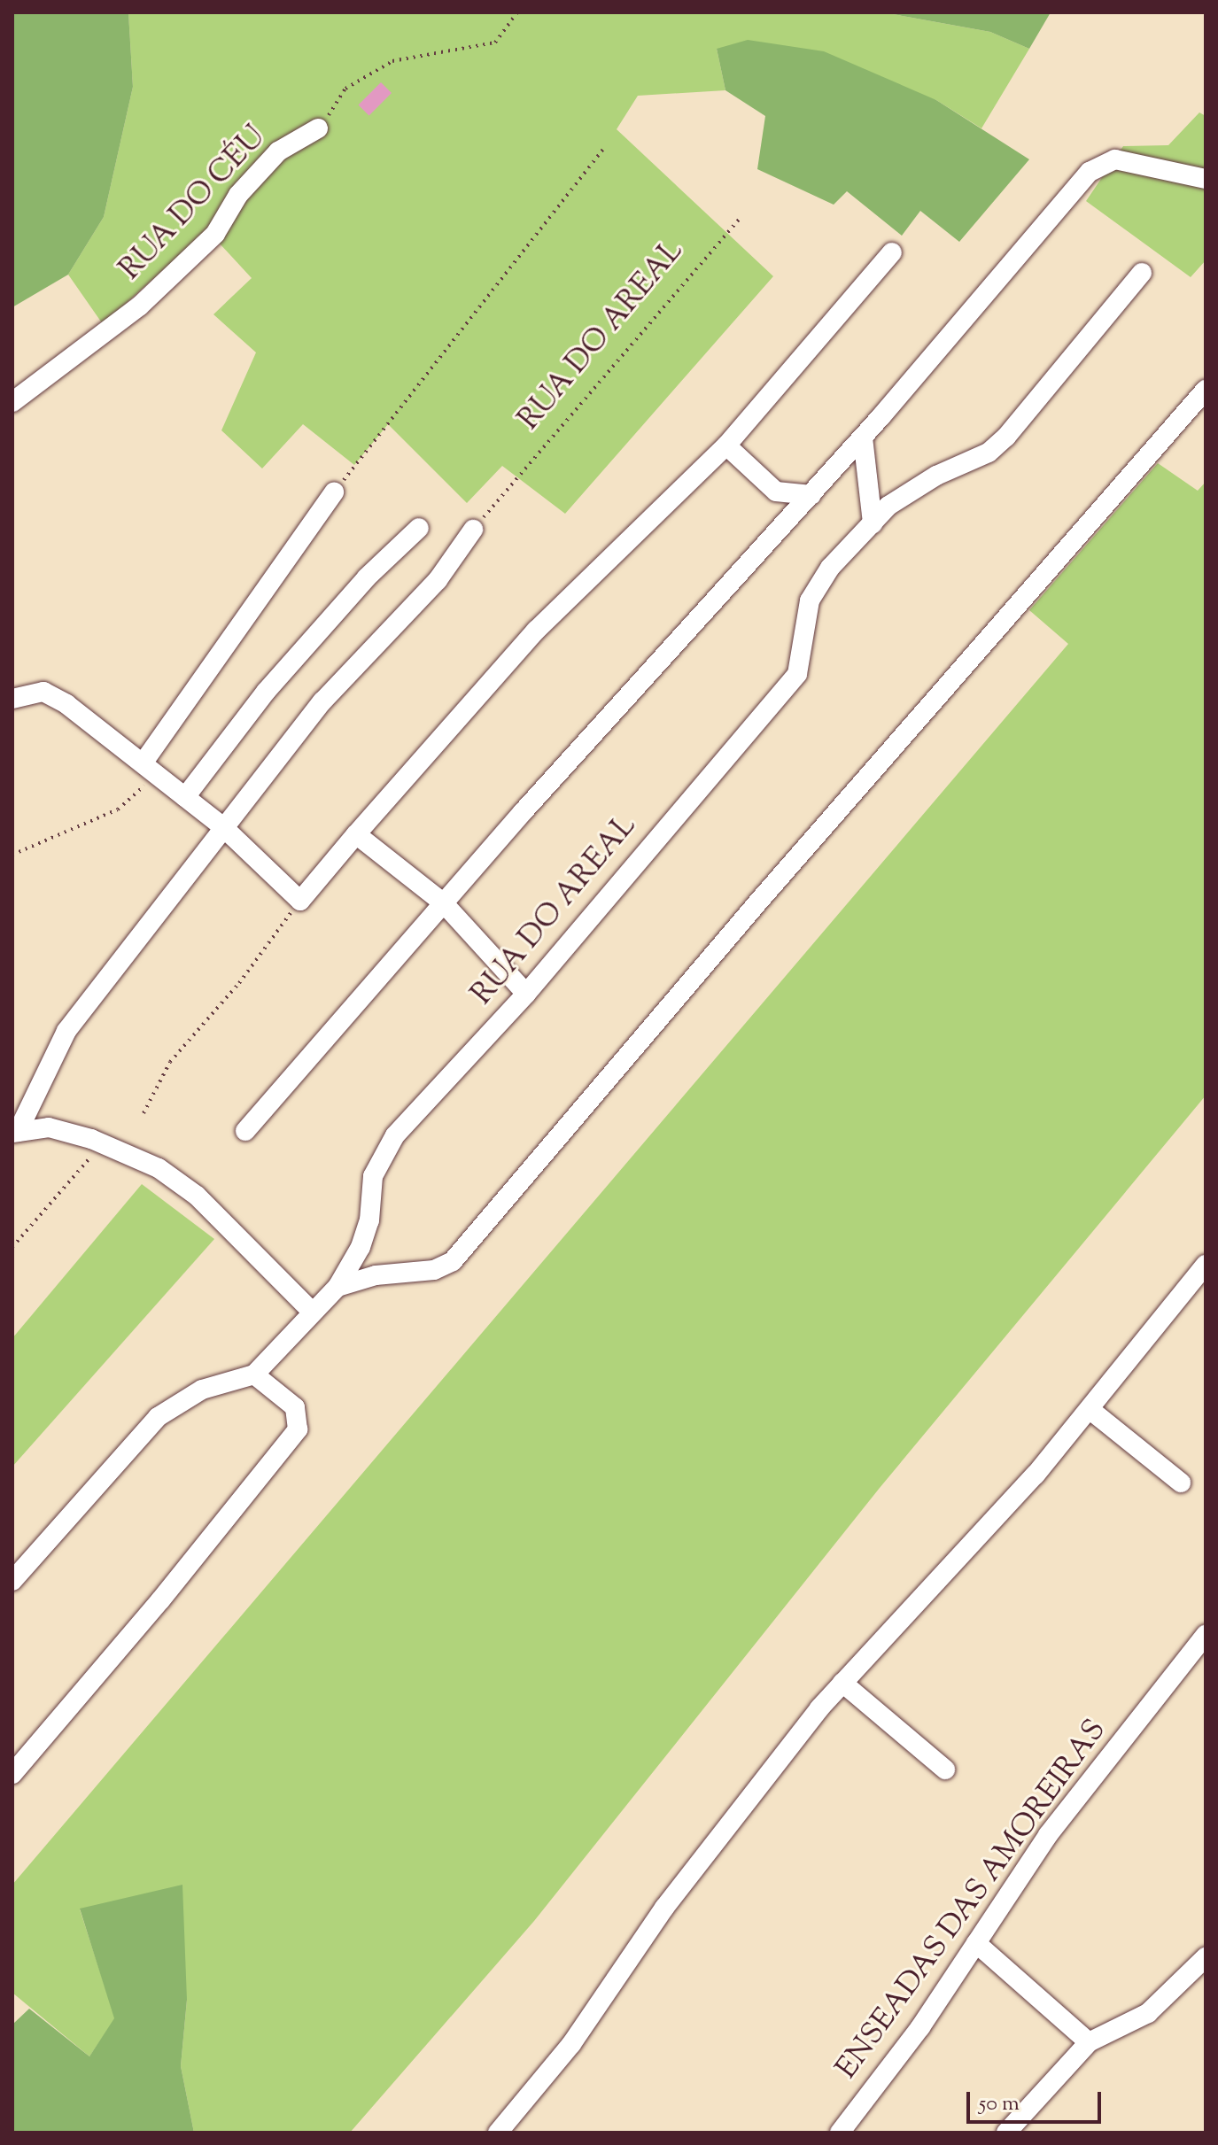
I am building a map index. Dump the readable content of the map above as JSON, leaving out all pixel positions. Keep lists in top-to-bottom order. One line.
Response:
{"streets":{"street":["RUA DO CÉU","RUA DO AREAL","ENSEADAS DAS AMOREIRAS"]},"scale_bar":"50 m"}
